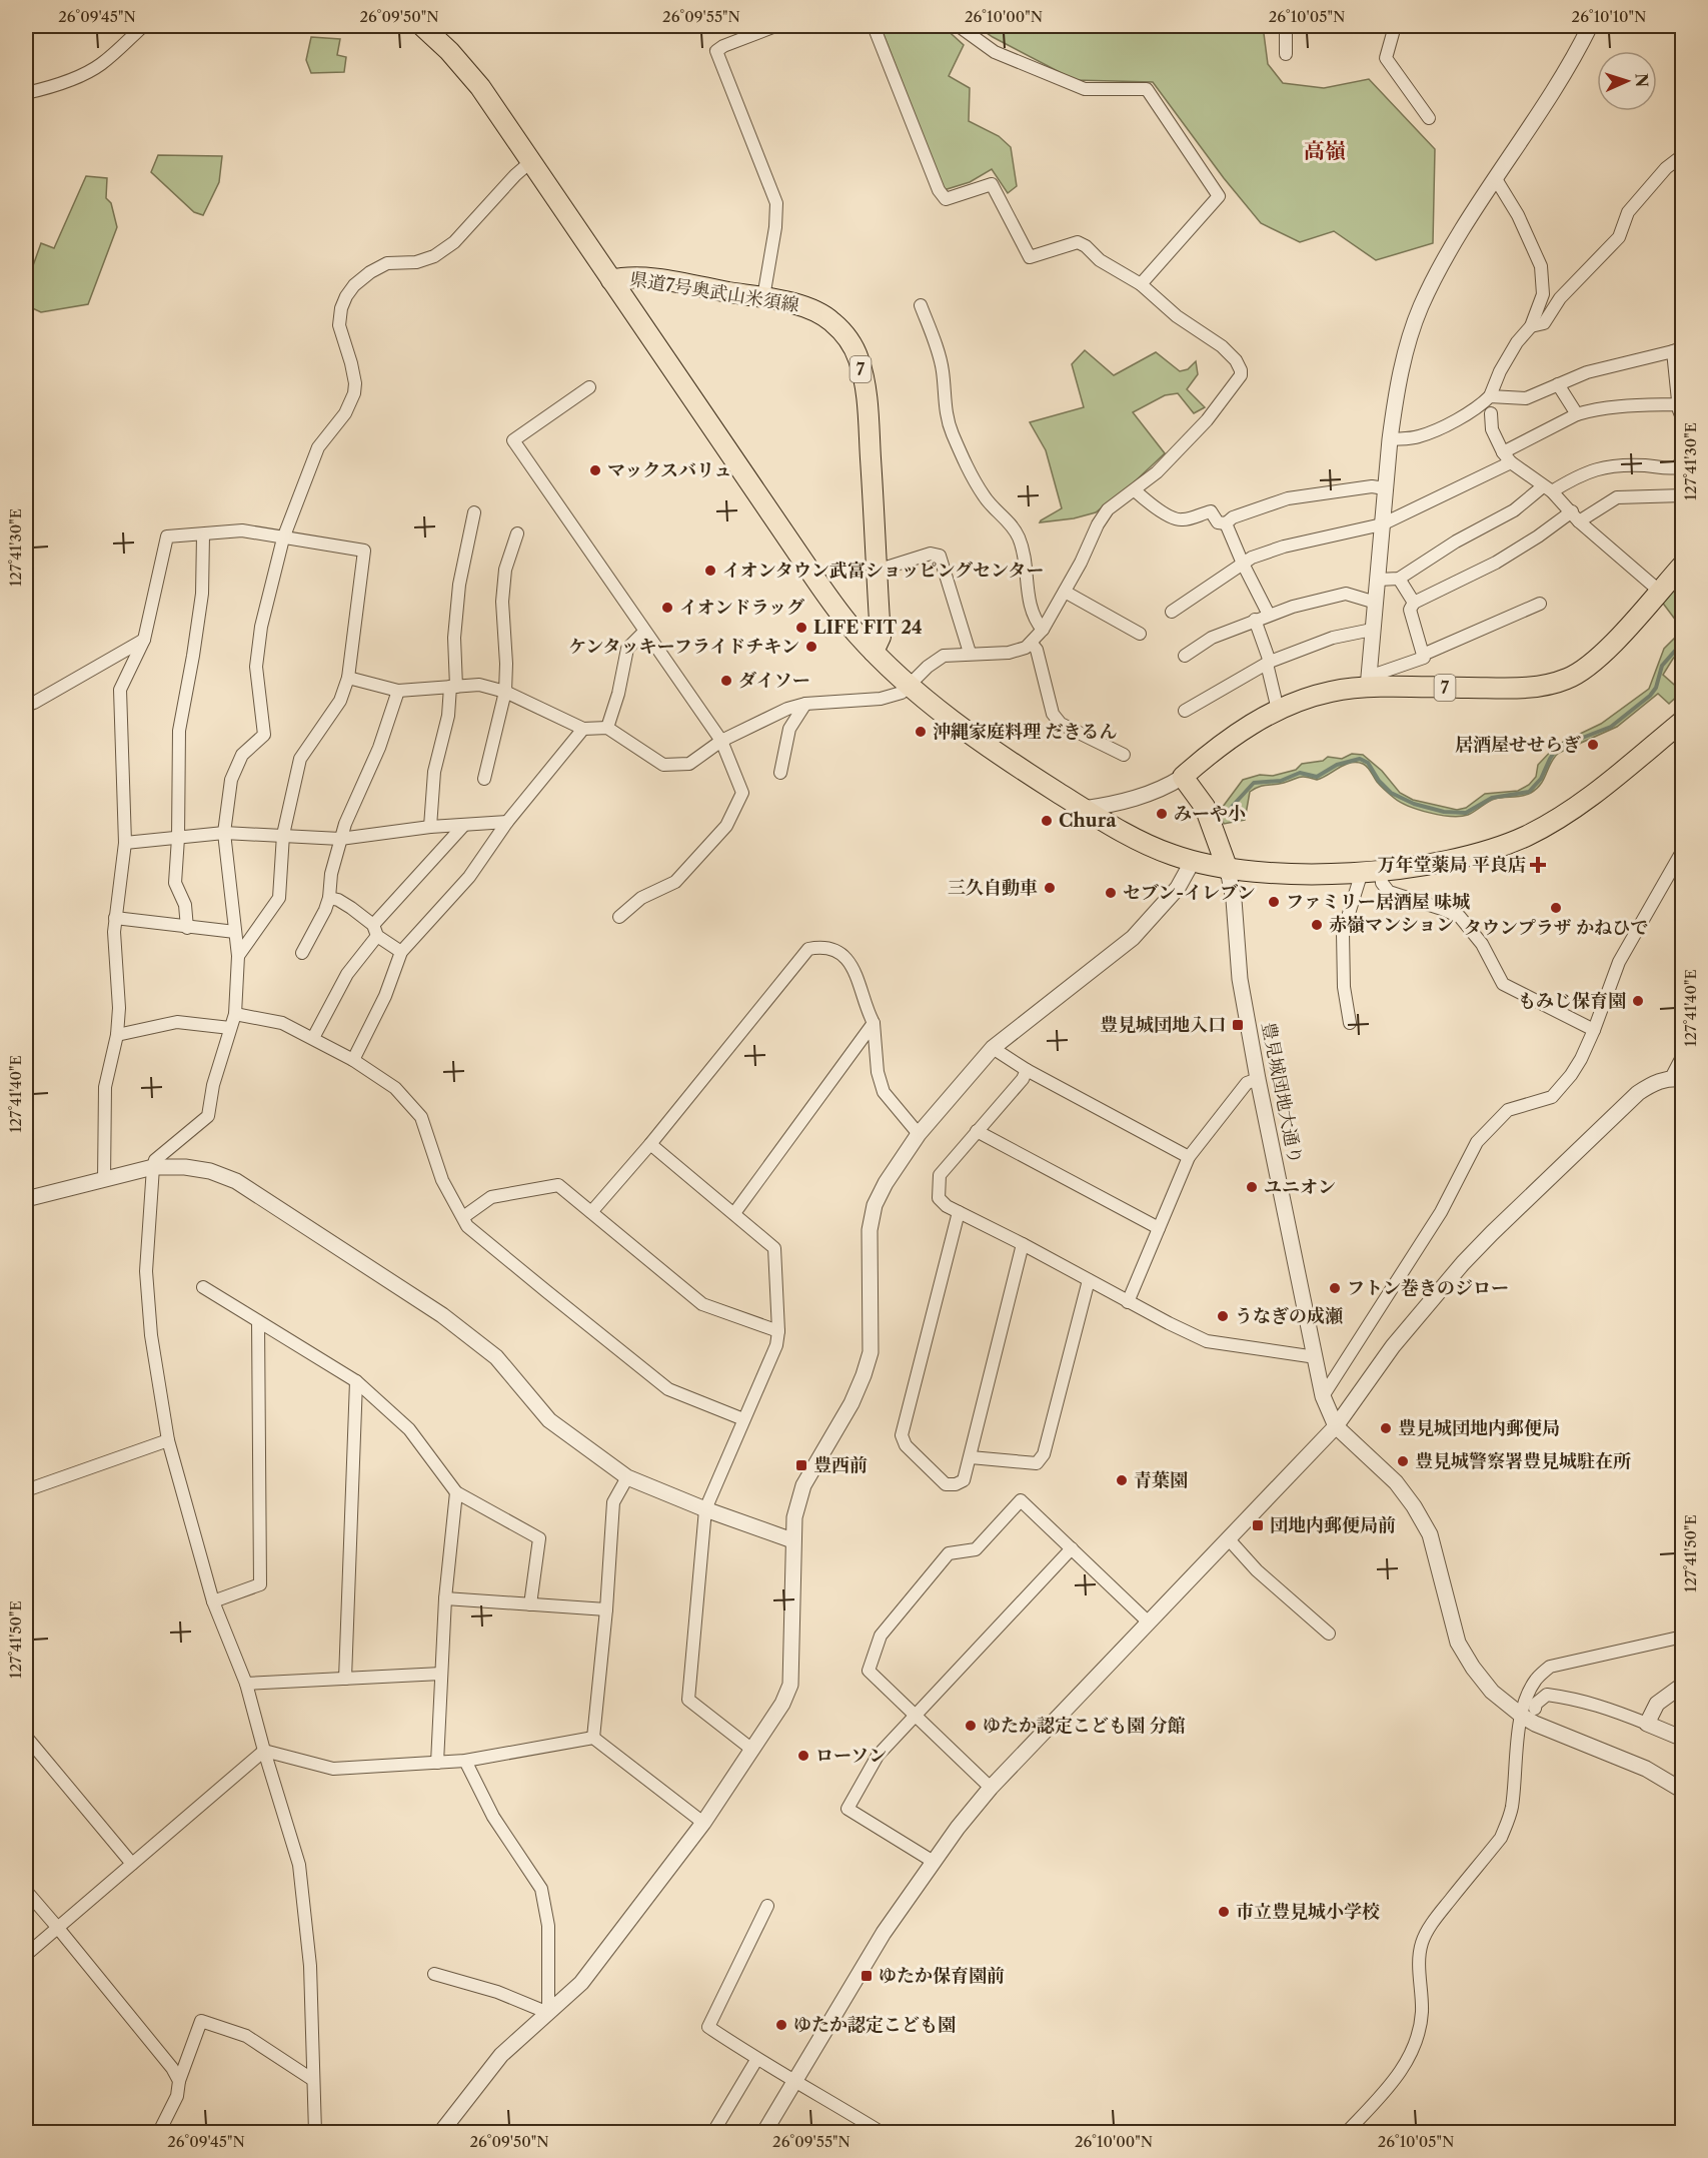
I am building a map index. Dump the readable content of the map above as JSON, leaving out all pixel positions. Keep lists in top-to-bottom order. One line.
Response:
{"streets":{"main road":["県道7号奥武山米須線","7"],"street":["豊見城団地大通り"]},"crossings":[["県道7号奥武山米須線","豊見城団地大通り"]],"districts":["高嶺"],"places":{"other":["マックスバリュ","イオンタウン武富ショッピングセンター","イオンドラッグ","LIFE FIT 24","ケンタッキーフライドチキン","ダイソー","沖縄家庭料理 だきるん","居酒屋せせらぎ","みーや小","Chura","三久自動車","セブン-イレブン","ファミリー居酒屋 味城","タウンプラザ かねひで","赤嶺マンション","もみじ保育園","ユニオン","フトン巻きのジロー","うなぎの成瀬","豊見城団地内郵便局","豊見城警察署豊見城駐在所","青葉園","ゆたか認定こども園 分館","ローソン","市立豊見城小学校","ゆたか認定こども園"],"health":["万年堂薬局 平良店"],"transit":["豊見城団地入口","豊西前","団地内郵便局前","ゆたか保育園前"]},"north":"right","coordinates":["26°09'45\"N","26°09'50\"N","26°09'55\"N","26°10'00\"N","26°10'05\"N","26°10'10\"N","127°41'30\"E","127°41'40\"E","127°41'50\"E"]}
